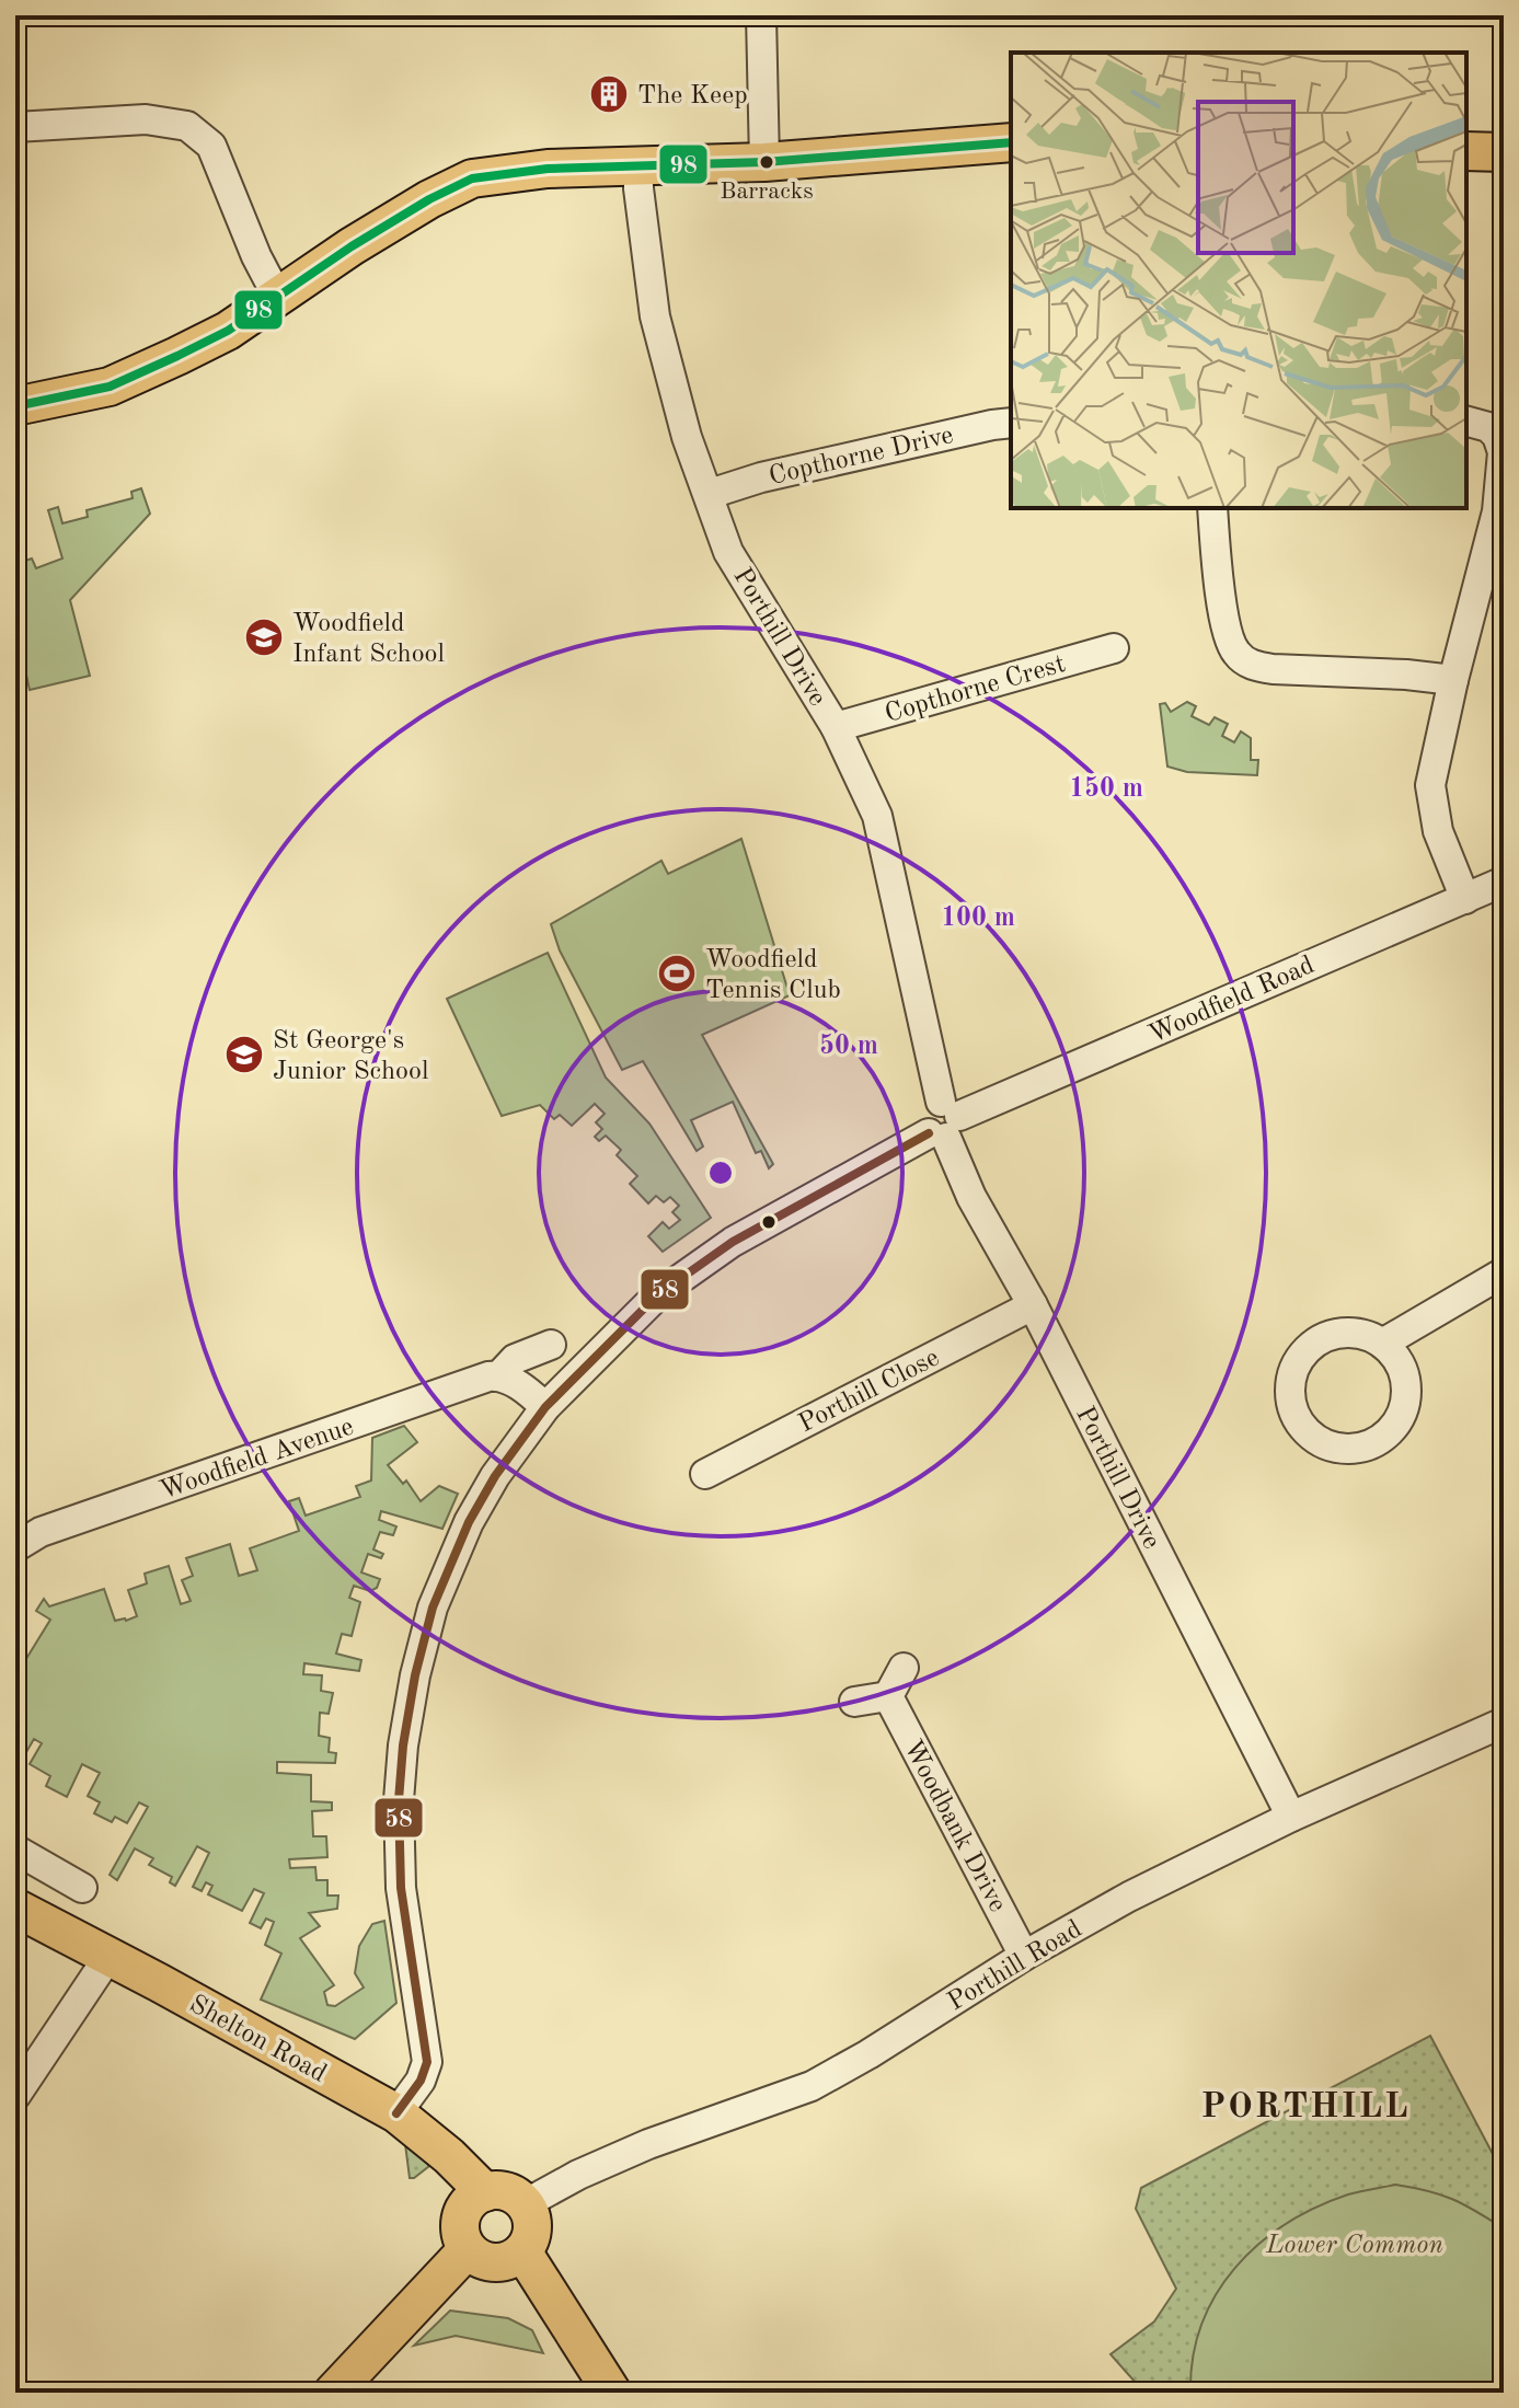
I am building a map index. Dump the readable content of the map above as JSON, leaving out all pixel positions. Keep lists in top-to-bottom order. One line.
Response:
{"streets":{"main road":["Shelton Road"],"street":["Copthorne Drive","Porthill Drive","Copthorne Crest","Woodfield Road","Porthill Close","Woodfield Avenue","Woodbank Drive","Porthill Road"]},"crossings":[["Copthorne Drive","Porthill Drive"],["Porthill Drive","Copthorne Crest"],["Porthill Drive","Woodfield Road"],["Porthill Drive","Porthill Close"],["Porthill Drive","Porthill Road"],["Woodfield Road","Shelton Road"],["Woodbank Drive","Porthill Road"],["Porthill Road","Shelton Road"]],"districts":["PORTHILL"],"parks":["Lower Common"],"places":{"building":["The Keep"],"other":["Barracks"],"school or university":["Woodfield Infant School","St George's Junior School"],"sports":["Woodfield Tennis Club"]},"lines":["transit line 98","transit line 58"],"rings":["150 m","100 m","50 m"]}
